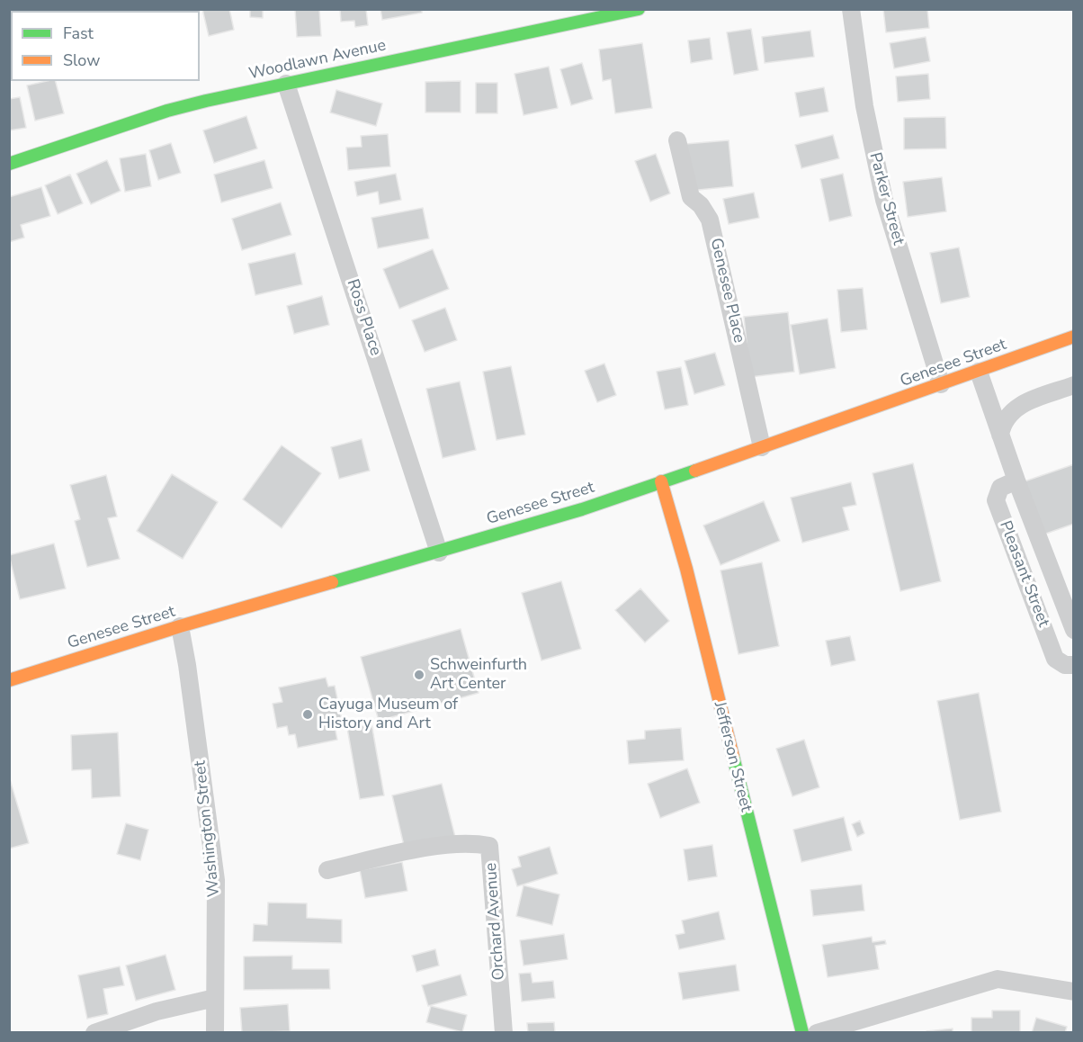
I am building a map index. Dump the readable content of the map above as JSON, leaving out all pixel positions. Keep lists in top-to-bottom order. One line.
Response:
{"streets":{"street":["Woodlawn Avenue","Parker Street","Genesee Place","Ross Place","Genesee Street","Pleasant Street","Jefferson Street","Washington Street","Orchard Avenue"]},"crossings":[["Woodlawn Avenue","Ross Place"],["Parker Street","Genesee Street"],["Genesee Place","Genesee Street"],["Ross Place","Genesee Street"],["Genesee Street","Pleasant Street"],["Genesee Street","Jefferson Street"],["Genesee Street","Washington Street"]],"places":["Schweinfurth Art Center","Cayuga Museum of History and Art"],"legend":["Fast","Slow"]}
